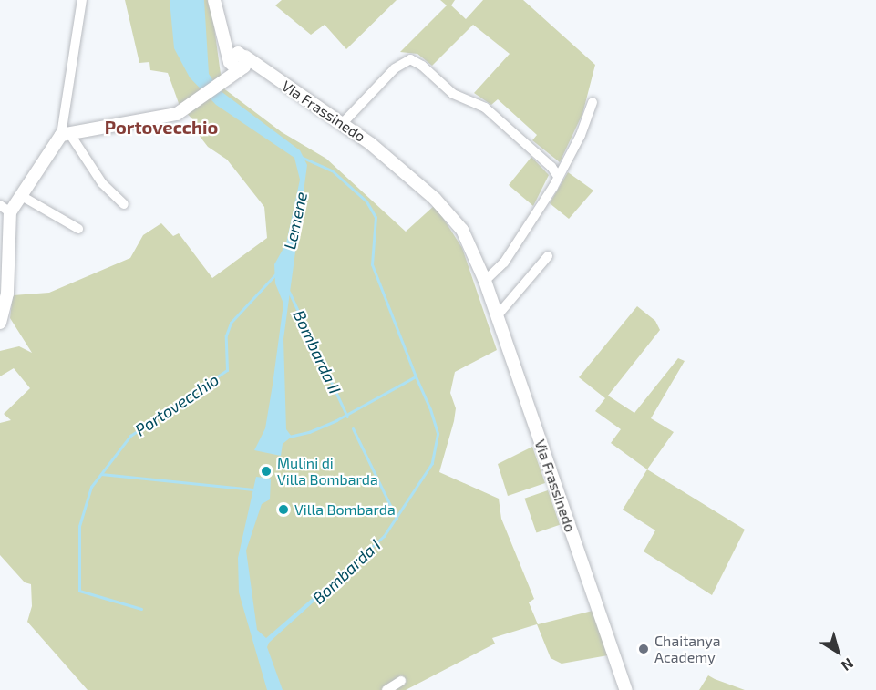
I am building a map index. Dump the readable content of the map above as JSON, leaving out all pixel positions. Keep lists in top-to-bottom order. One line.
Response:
{"streets":{"street":["Via Frassinedo"]},"districts":["Portovecchio"],"water":["Lemene","Bombarda II","Portovecchio","Bombarda I"],"places":["Mulini di Villa Bombarda","Villa Bombarda","Chaitanya Academy"],"north":"bottom right"}
